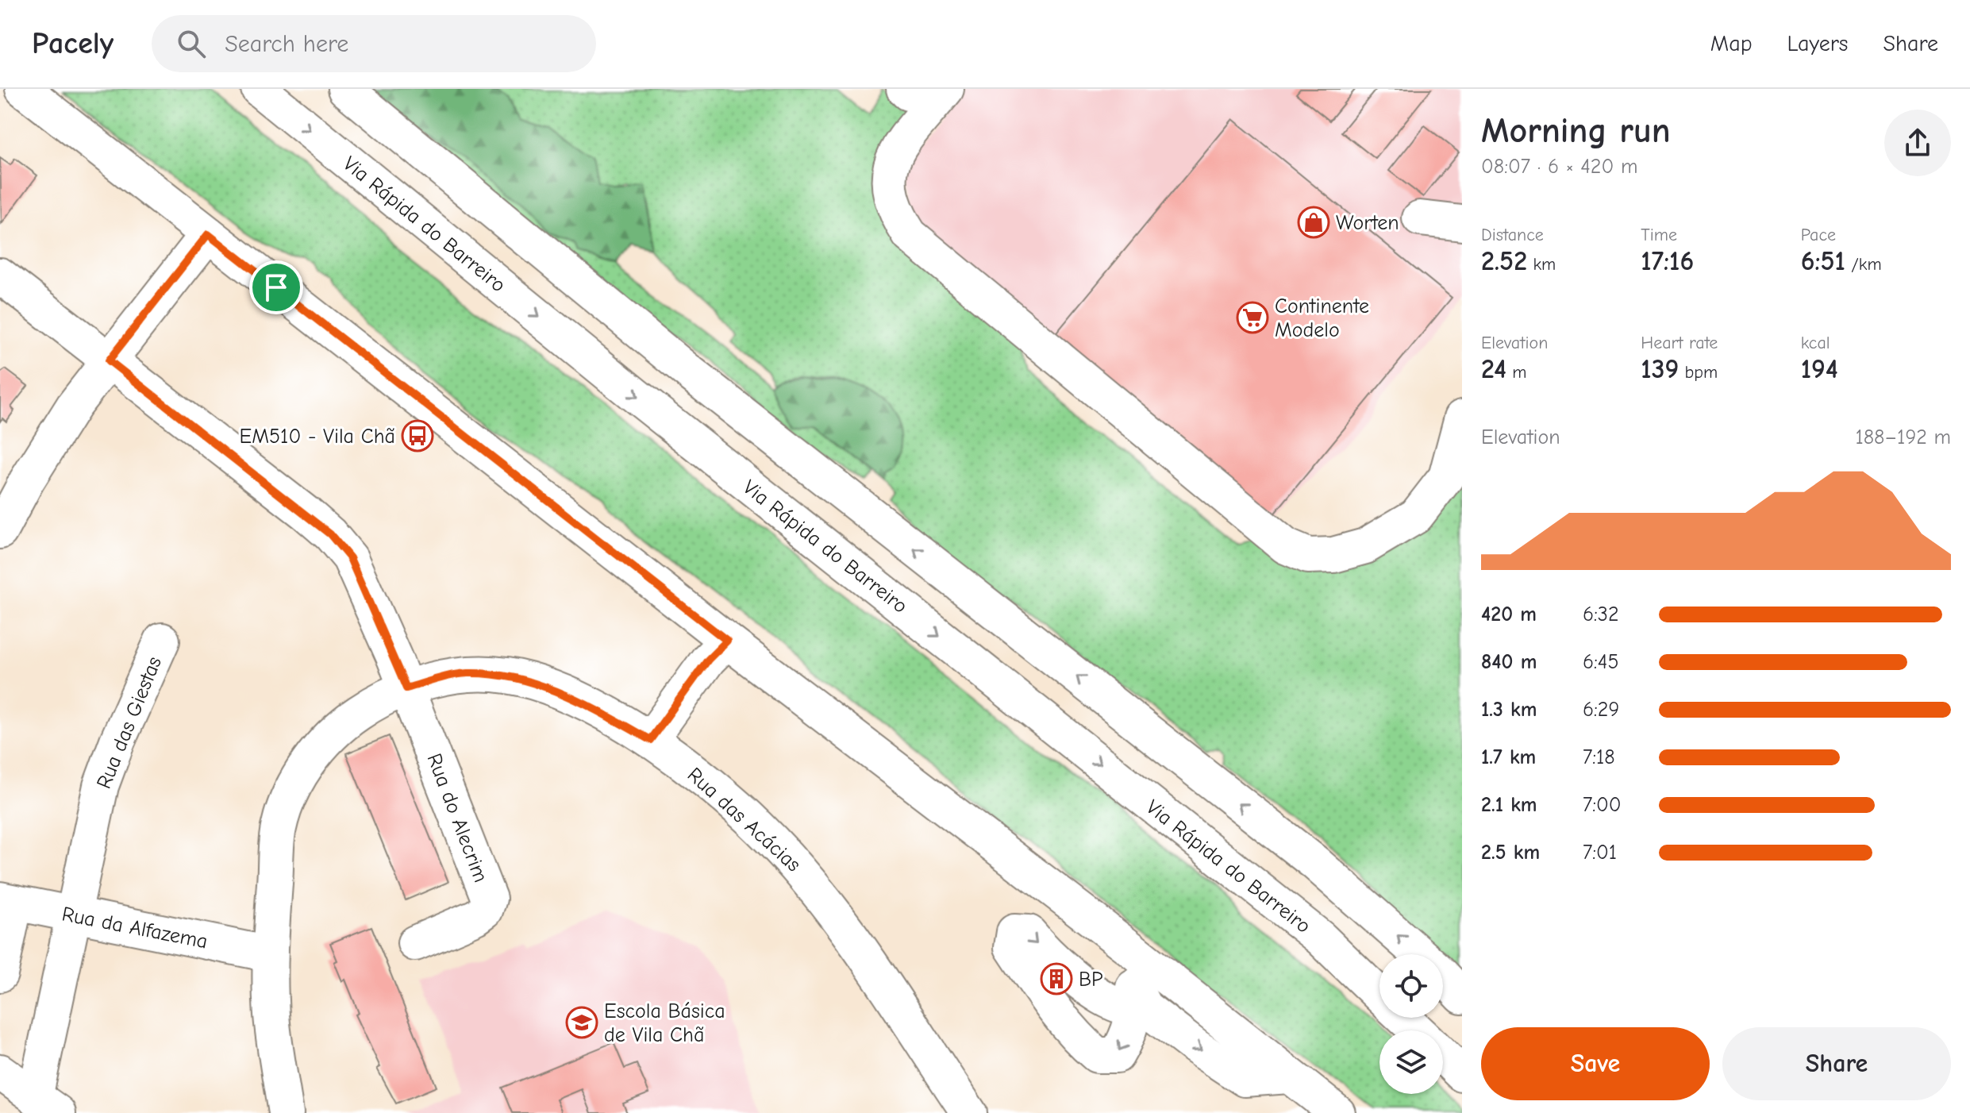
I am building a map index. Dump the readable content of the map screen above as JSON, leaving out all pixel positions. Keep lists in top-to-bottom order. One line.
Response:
{"streets":{"main road":["Via Rápida do Barreiro","Rua das Giestas","Rua do Alecrim","Rua das Acácias","Rua da Alfazema"]},"crossings":[["Rua das Giestas","Rua da Alfazema"],["Rua do Alecrim","Rua das Acácias"],["Rua das Acácias","Rua da Alfazema"]],"places":{"shop":["Worten"],"supermarket":["Continente Modelo"],"bus stop":["EM510 - Vila Chã"],"building":["BP"],"school or university":["Escola Básica de Vila Chã"]},"page":{"header":"Pacely","search":"Search here","nav":["Map","Layers","Share"],"heading":["Morning run","08:07 · 6 × 420 m"],"stats":[["Distance","2.52 km"],["Time","17:16"],["Pace","6:51 /km"],["Elevation","24 m"],["Heart rate","139 bpm"],["kcal","194"]],"chart":["Elevation","188–192 m"],"list":[{"name":"420 m","note":"6:32"},{"name":"840 m","note":"6:45"},{"name":"1.3 km","note":"6:29"},{"name":"1.7 km","note":"7:18"},{"name":"2.1 km","note":"7:00"},{"name":"2.5 km","note":"7:01"}],"buttons":["Save","Share"]}}
